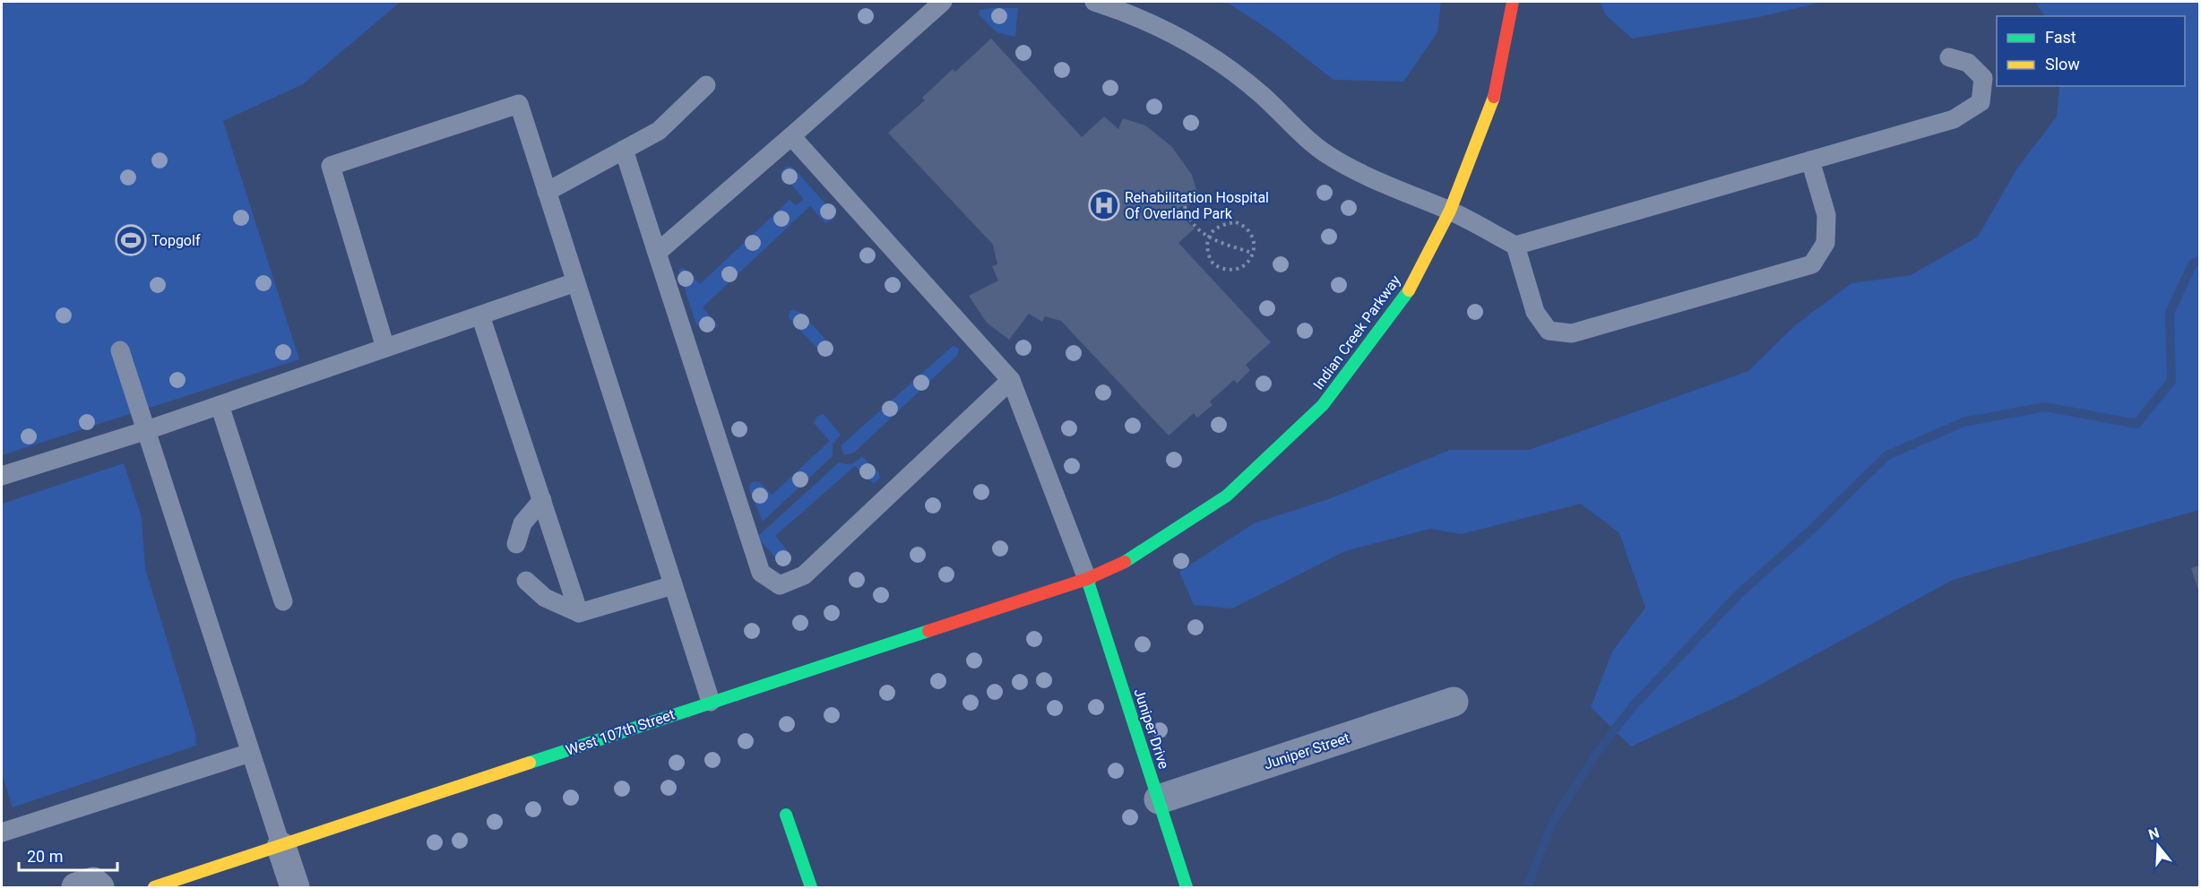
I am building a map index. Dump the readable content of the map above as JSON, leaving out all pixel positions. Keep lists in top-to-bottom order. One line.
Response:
{"streets":{"street":["Indian Creek Parkway","Juniper Drive","West 107th Street","Juniper Street"]},"crossings":[["Indian Creek Parkway","Juniper Drive"],["Indian Creek Parkway","West 107th Street"],["Juniper Drive","West 107th Street"],["Juniper Drive","Juniper Street"]],"places":{"hospital":["Rehabilitation Hospital Of Overland Park"],"sports":["Topgolf"]},"legend":["Fast","Slow"],"scale_bar":"20 m","north":"top"}
